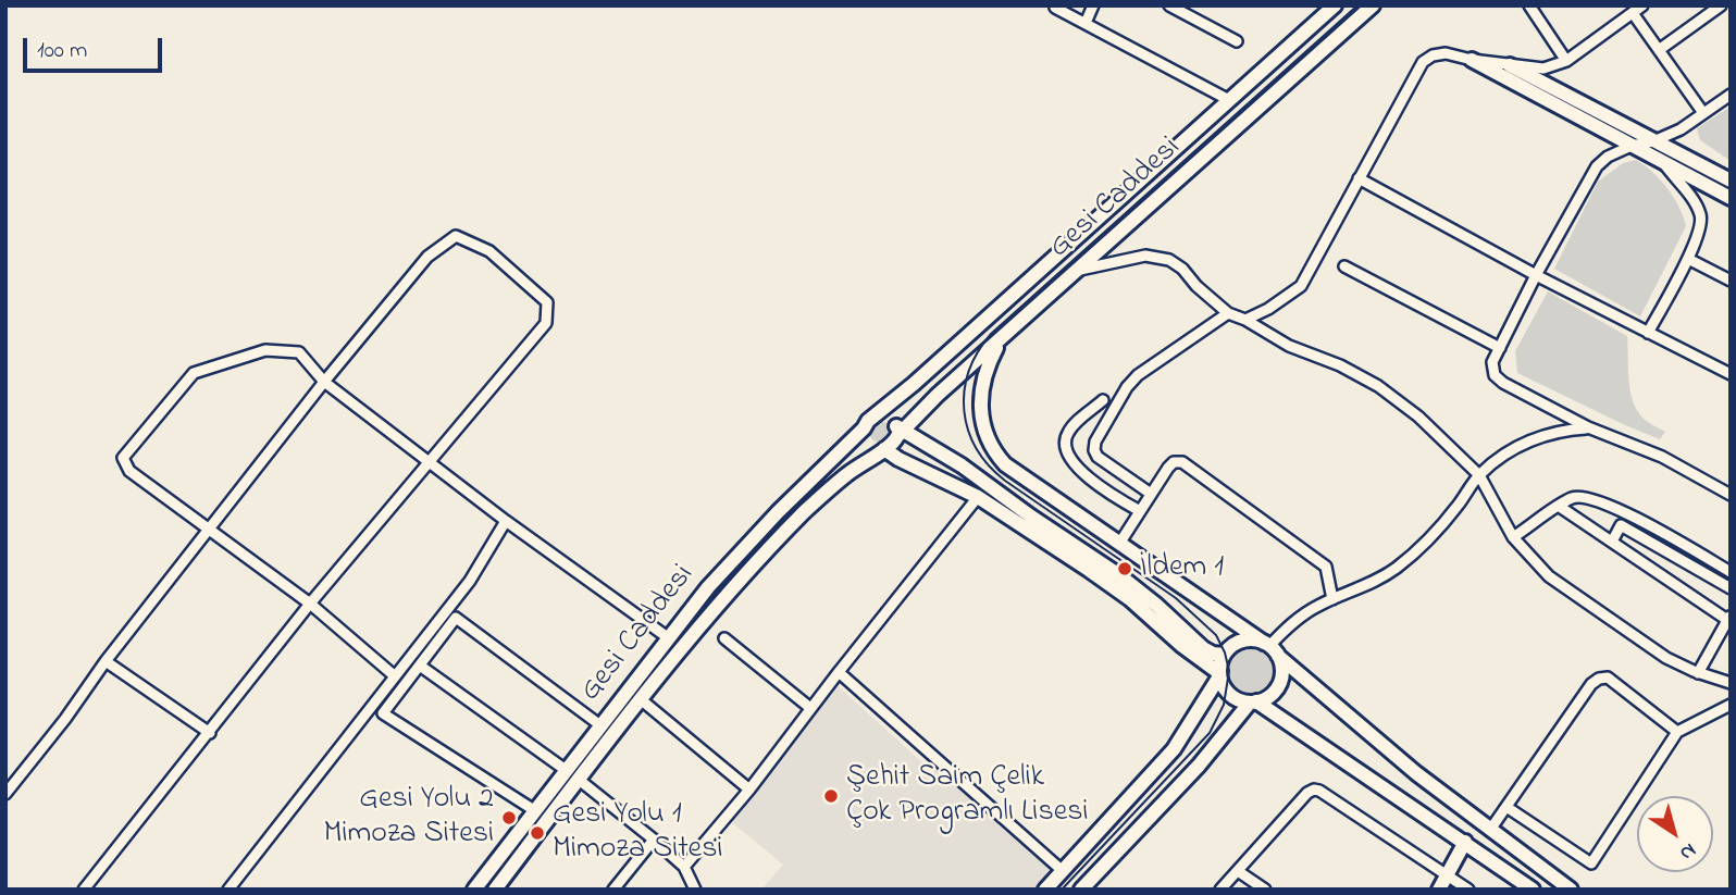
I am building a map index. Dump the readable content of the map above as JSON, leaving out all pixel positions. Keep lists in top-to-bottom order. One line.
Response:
{"streets":{"main road":["Gesi Caddesi"]},"places":["İldem 1","Şehit Saim Çelik Çok Programlı Lisesi","Gesi Yolu 2 Mimoza Sitesi","Gesi Yolu 1 Mimoza Sitesi"],"scale_bar":"100 m","north":"bottom right"}
